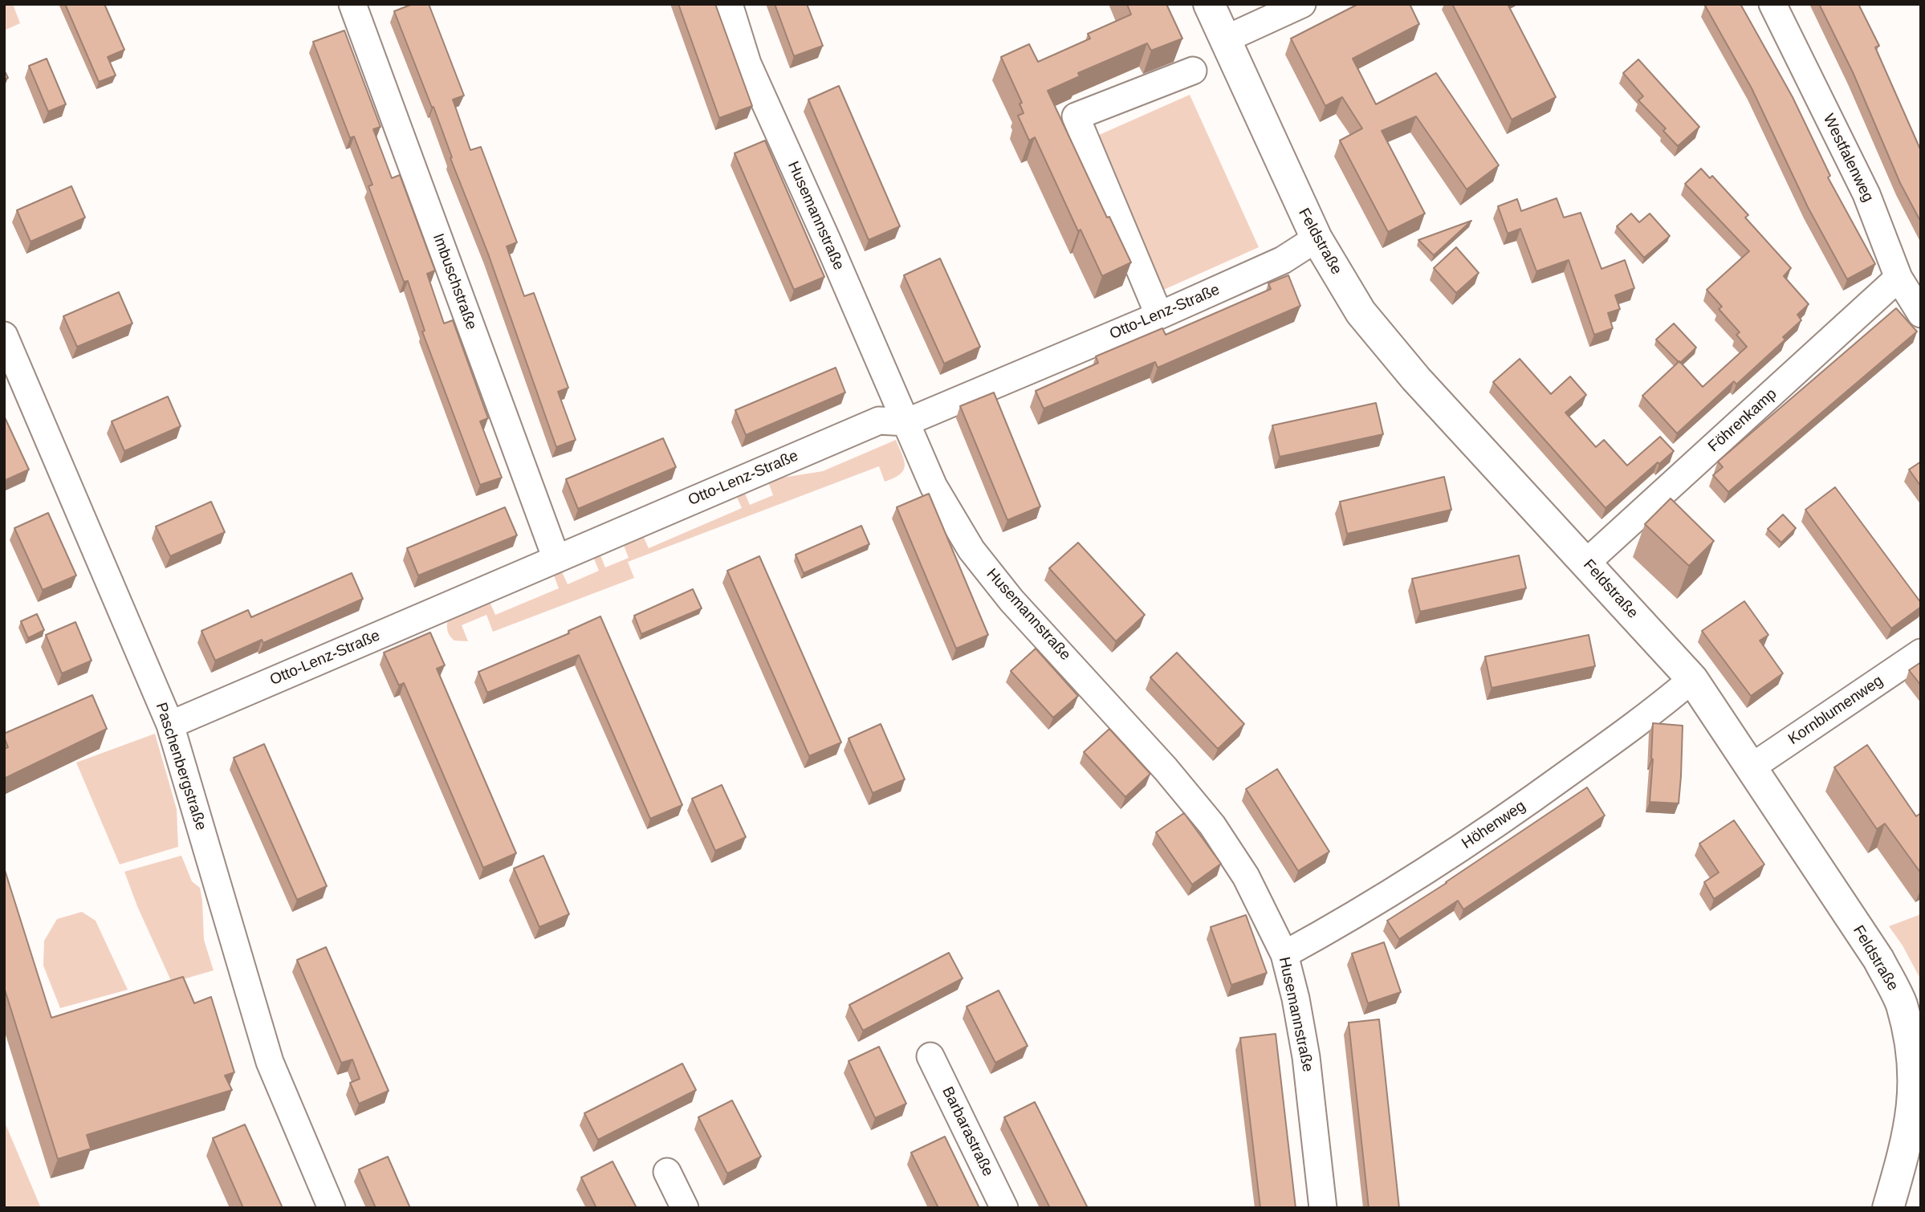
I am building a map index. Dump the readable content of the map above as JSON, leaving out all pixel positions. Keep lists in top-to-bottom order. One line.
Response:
{"streets":{"main road":["Feldstraße"],"street":["Westfalenweg","Husemannstraße","Imbuschstraße","Otto-Lenz-Straße","Föhrenkamp","Kornblumenweg","Paschenbergstraße","Höhenweg","Barbarastraße"]},"crossings":[["Westfalenweg","Föhrenkamp"],["Husemannstraße","Otto-Lenz-Straße"],["Husemannstraße","Höhenweg"],["Feldstraße","Otto-Lenz-Straße"],["Feldstraße","Föhrenkamp"],["Feldstraße","Kornblumenweg"],["Feldstraße","Höhenweg"],["Imbuschstraße","Otto-Lenz-Straße"],["Otto-Lenz-Straße","Paschenbergstraße"]]}
